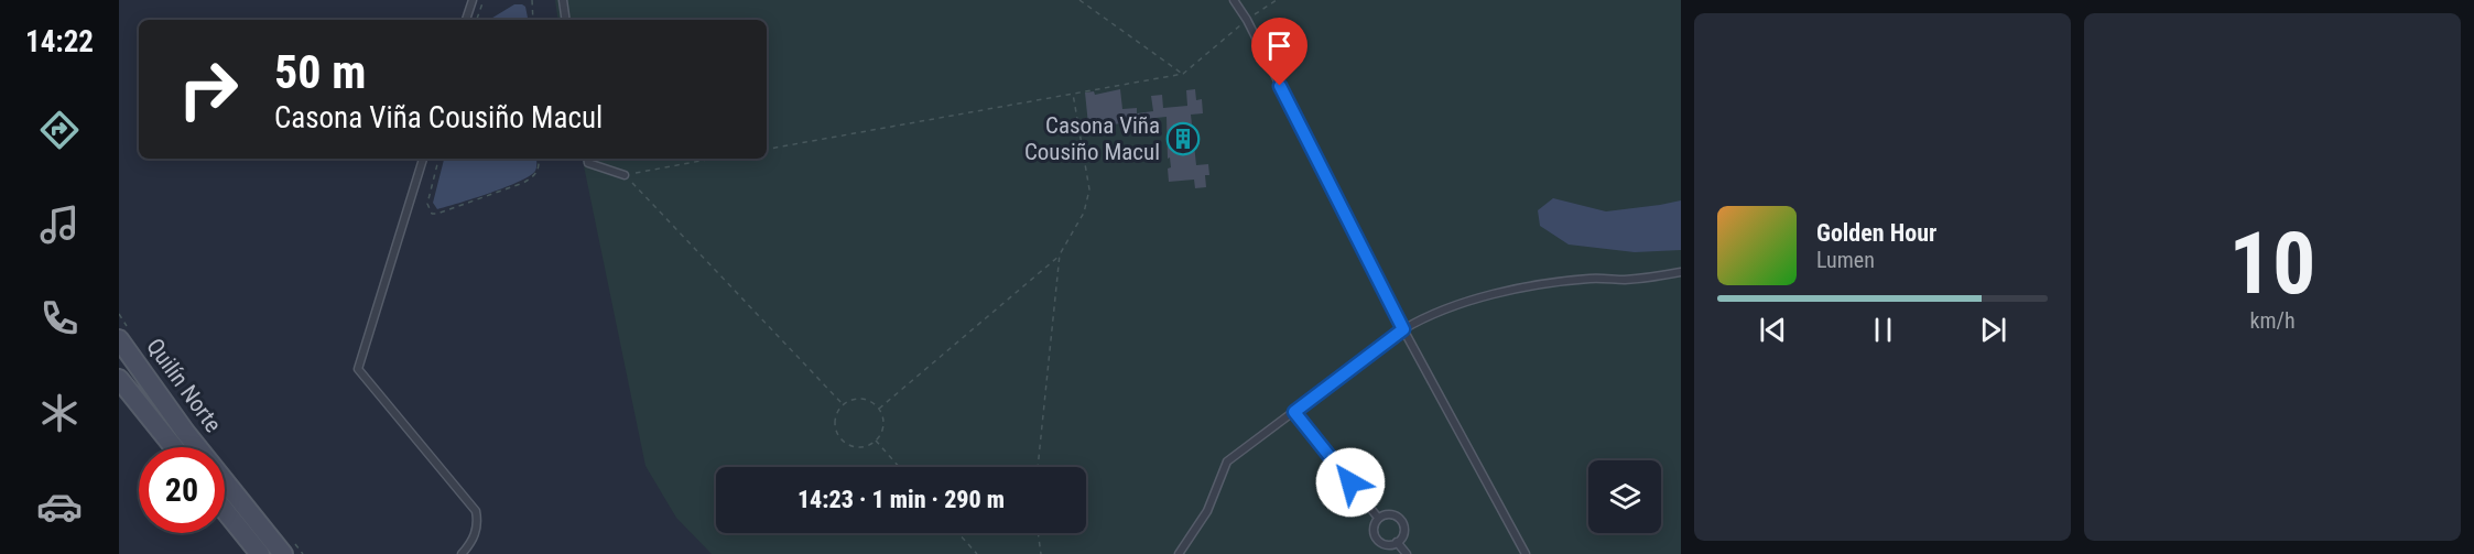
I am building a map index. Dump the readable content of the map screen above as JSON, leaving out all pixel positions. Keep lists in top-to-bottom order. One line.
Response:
{"streets":{"street":["Quilín Norte"]},"places":{"building":["Casona Viña Cousiño Macul"]},"page":{"tabs":"14:22","tile":["10","km/h"],"turn":["50 m","Casona Viña Cousiño Macul"],"song":["Golden Hour","Lumen"],"limit":"20","trip":"14:23 · 1 min · 290 m"}}
